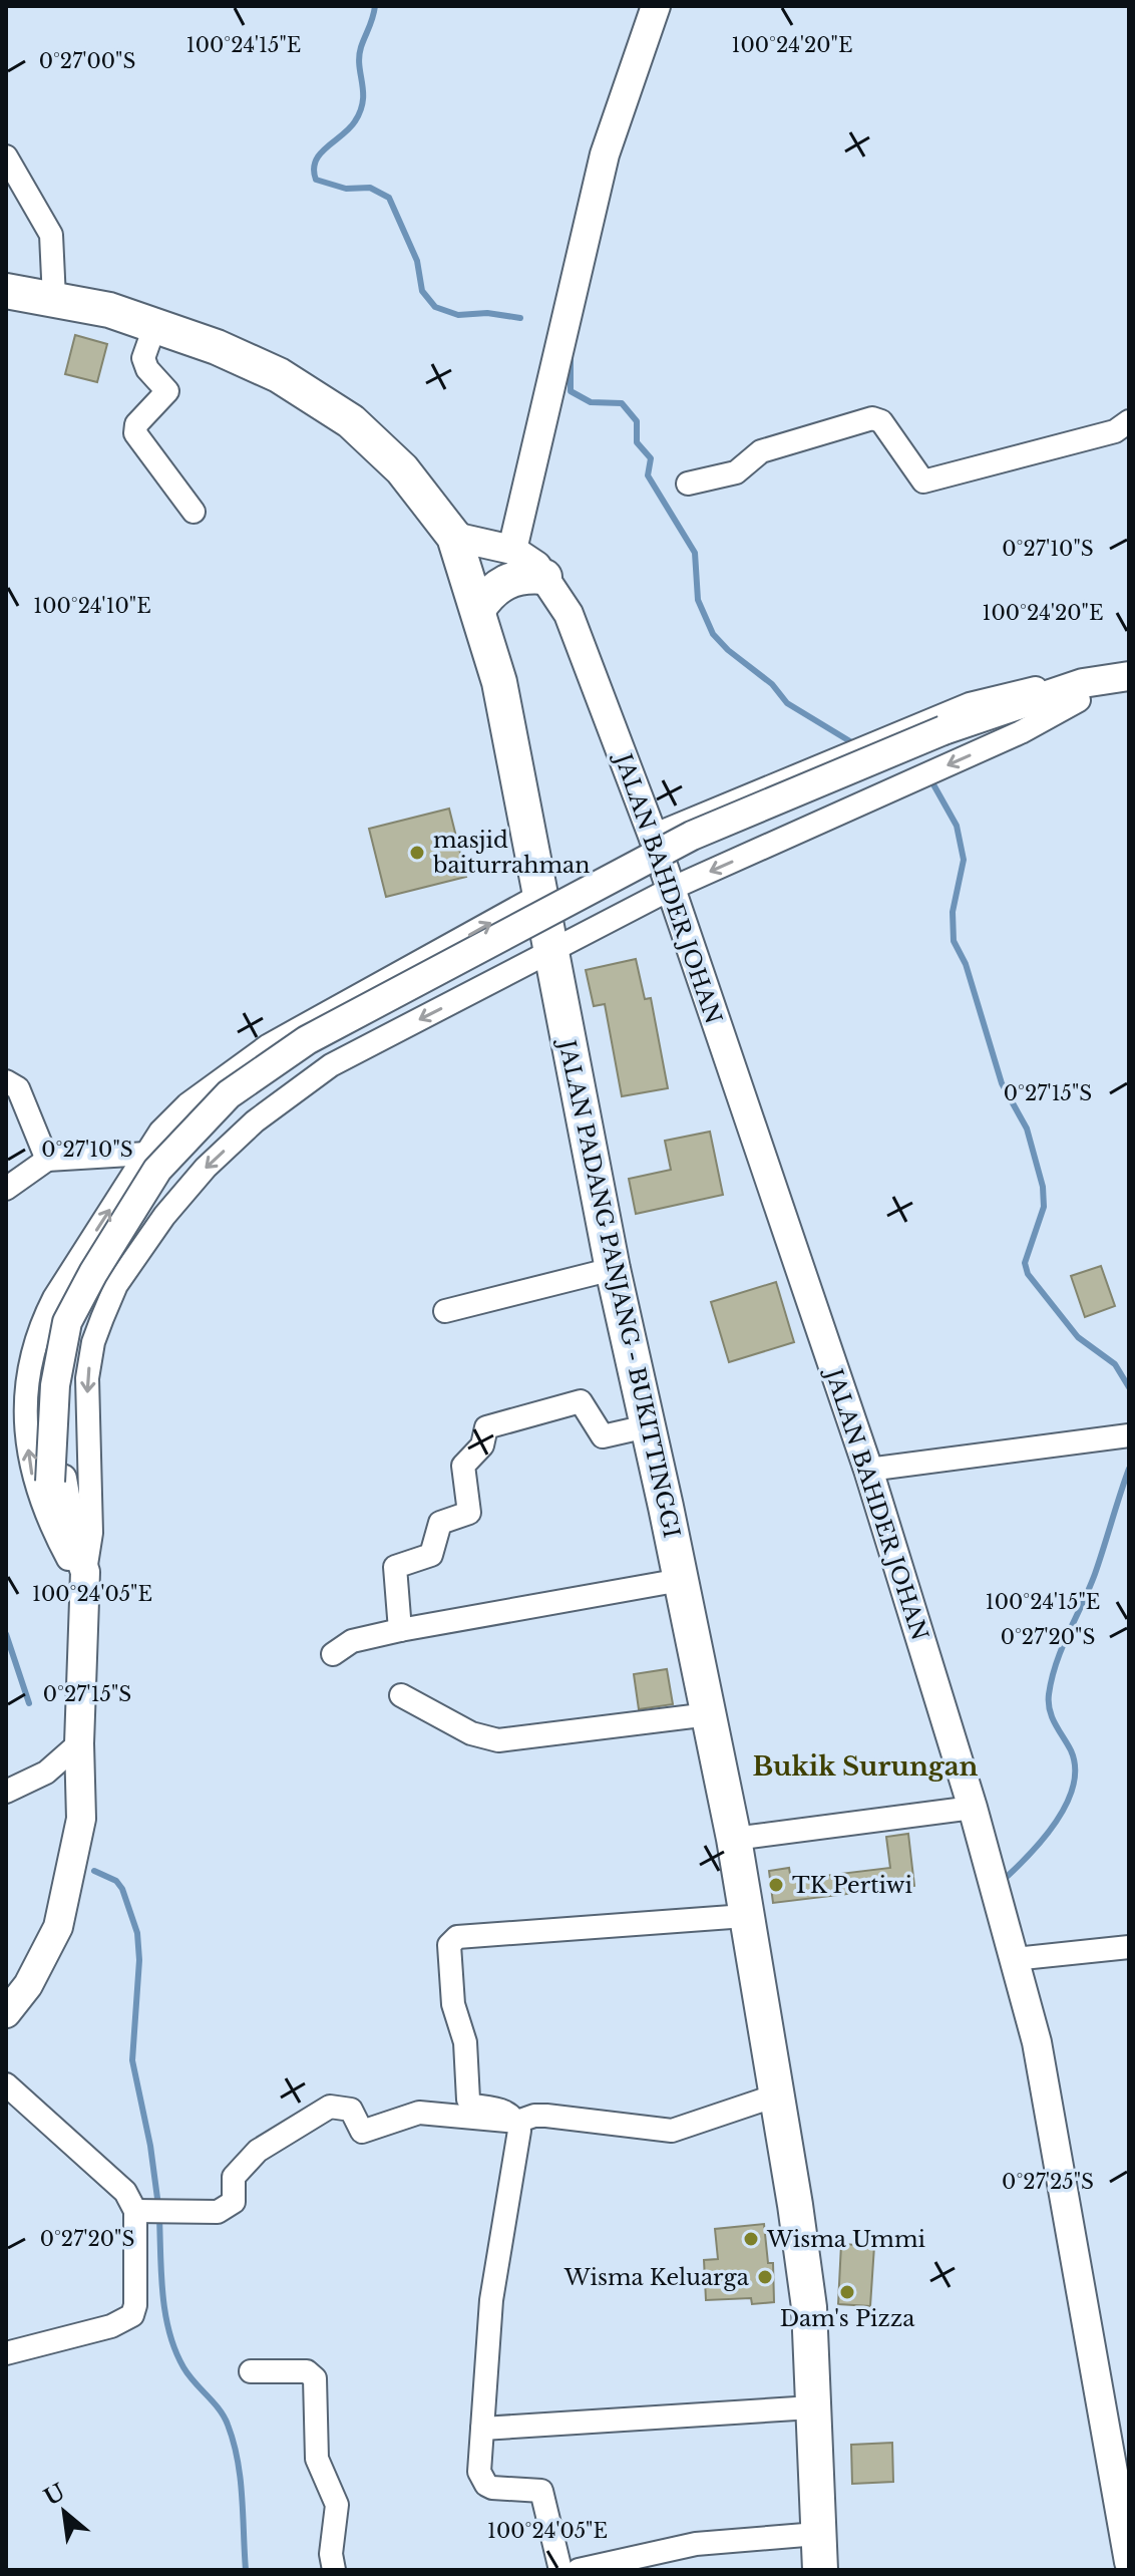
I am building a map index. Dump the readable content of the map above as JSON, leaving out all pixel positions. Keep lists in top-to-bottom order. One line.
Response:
{"streets":{"highway":["JALAN PADANG PANJANG - BUKITTINGGI"],"main road":["JALAN BAHDER JOHAN"]},"crossings":[["JALAN BAHDER JOHAN","JALAN PADANG PANJANG - BUKITTINGGI"]],"districts":["Bukik Surungan"],"places":["masjid baiturrahman","TK Pertiwi","Wisma Ummi","Wisma Keluarga","Dam's Pizza"],"north":"top left","coordinates":["100°24'15\"E","100°24'20\"E","0°27'00\"S","0°27'10\"S","100°24'10\"E","0°27'15\"S","100°24'05\"E","0°27'20\"S","0°27'25\"S"]}
